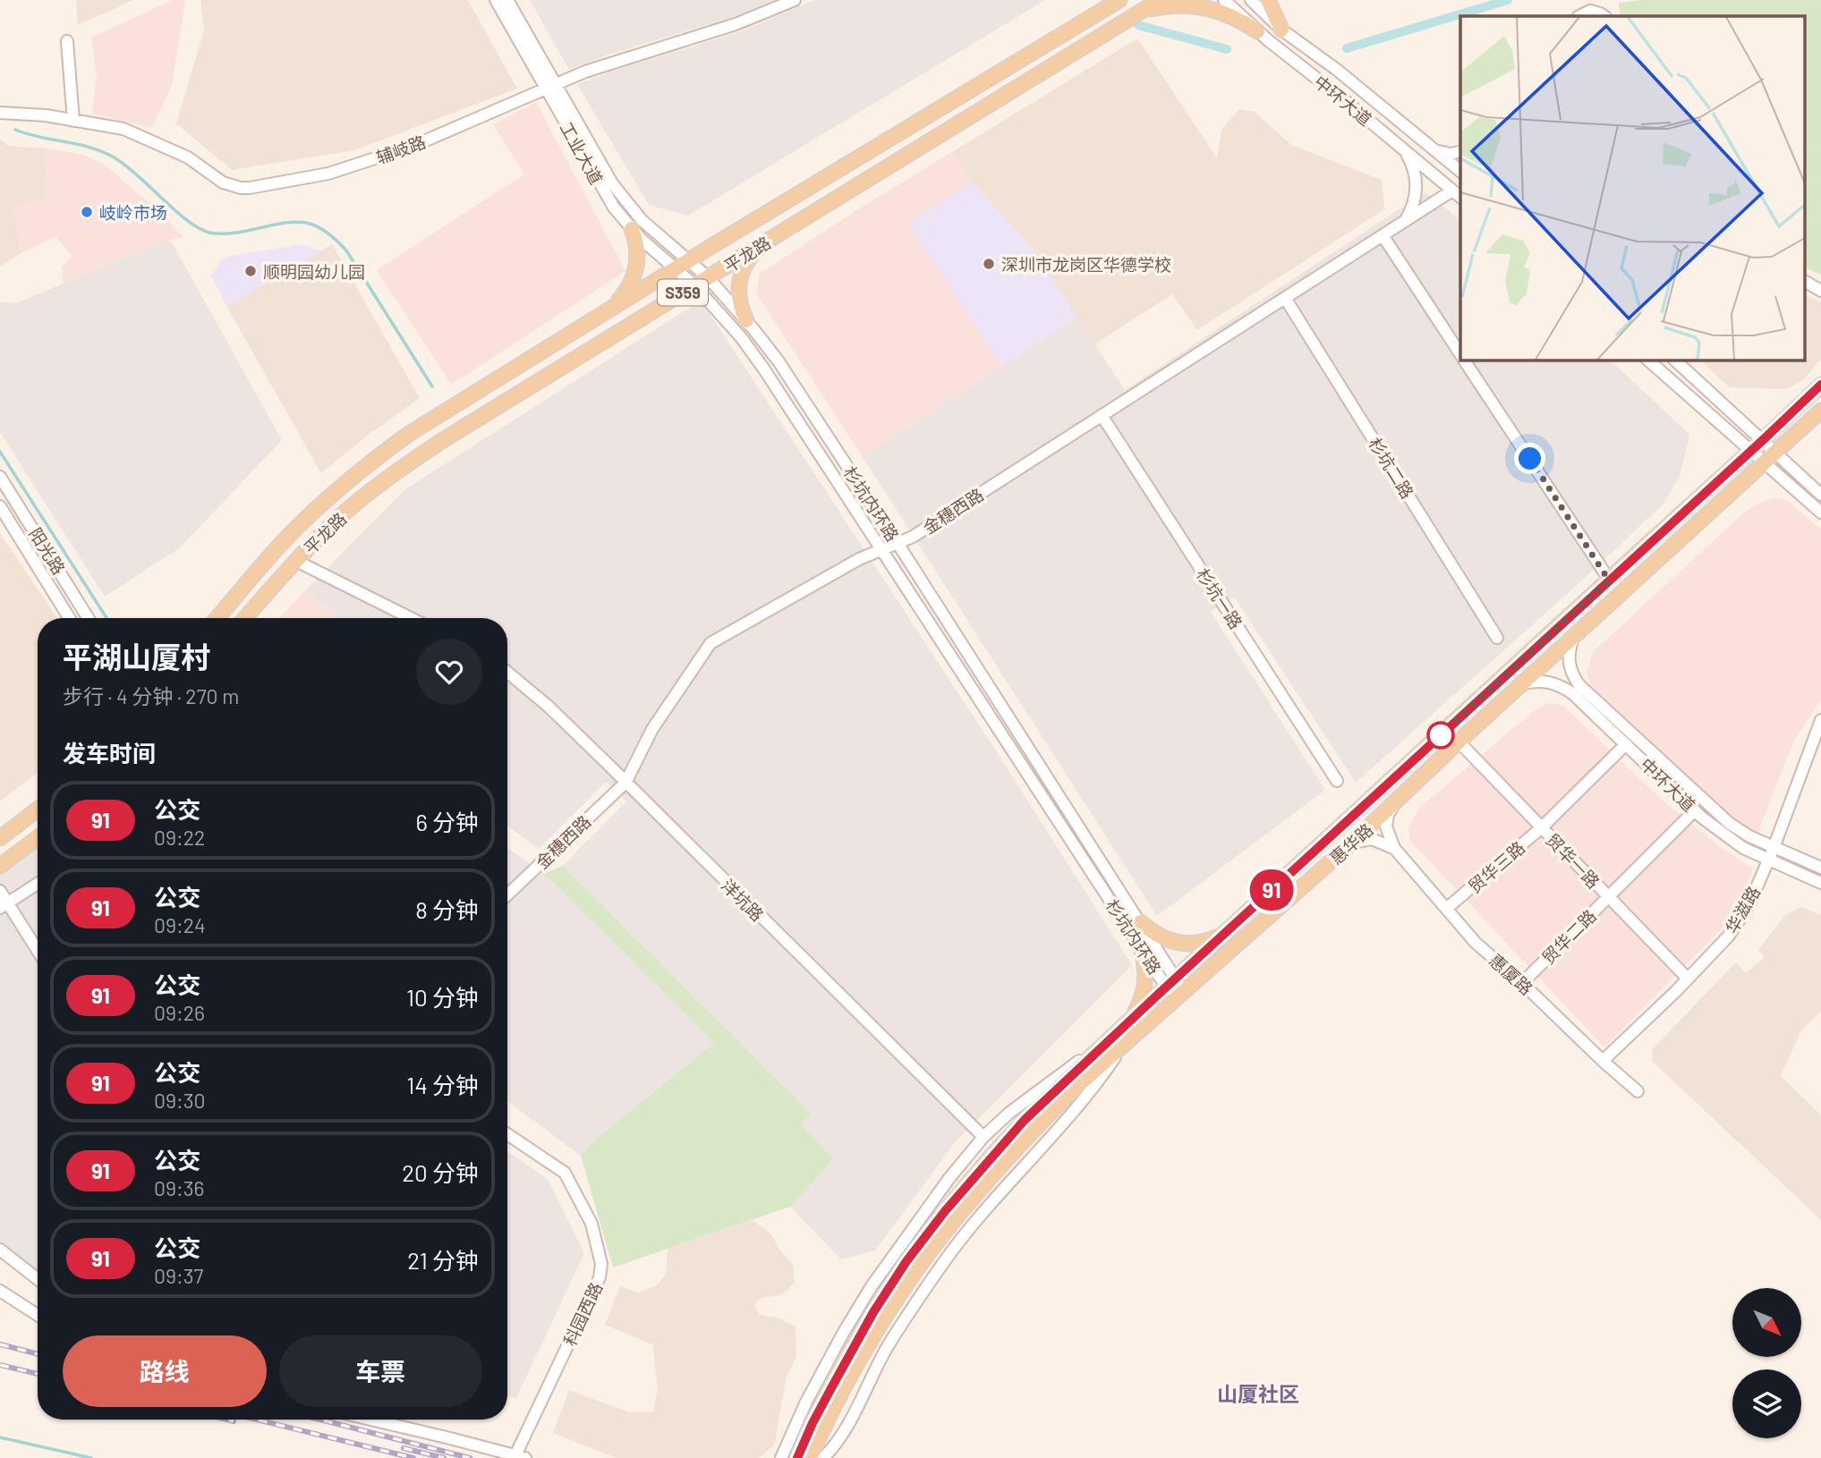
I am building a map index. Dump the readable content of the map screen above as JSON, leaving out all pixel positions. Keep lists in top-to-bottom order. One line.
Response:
{"streets":{"main road":["平龙路","S359","惠华路"],"street":["中环大道","辅岐路","工业大道","杉坑二路","杉坑内环路","金穗西路","阳光路","杉坑一路","贸华一路","贸华三路","洋坑路","华滋路","贸华二路","惠厦路","科园西路"]},"crossings":[["中环大道","金穗西路"],["中环大道","惠华路"],["中环大道","贸华三路"],["中环大道","华滋路"],["中环大道","贸华二路"],["辅岐路","工业大道"],["工业大道","平龙路"],["工业大道","杉坑内环路"],["平龙路","杉坑内环路"],["杉坑二路","金穗西路"],["杉坑内环路","金穗西路"],["杉坑内环路","惠华路"],["金穗西路","杉坑一路"],["金穗西路","洋坑路"],["惠华路","贸华一路"],["贸华一路","贸华三路"],["贸华一路","华滋路"],["贸华一路","贸华二路"],["贸华三路","惠厦路"],["华滋路","惠厦路"],["贸华二路","惠厦路"]],"districts":["山厦社区"],"places":["岐岭市场","深圳市龙岗区华德学校","顺明园幼儿园"],"lines":["bus line 91"],"north":"bottom right","page":{"on_map":"91","heading":[["平湖山厦村","步行 · 4 分钟 · 270 m"],"发车时间"],"list":[{"mark":"91","name":"公交","note":"09:22","value":"6 分钟"},{"mark":"91","name":"公交","note":"09:24","value":"8 分钟"},{"mark":"91","name":"公交","note":"09:26","value":"10 分钟"},{"mark":"91","name":"公交","note":"09:30","value":"14 分钟"},{"mark":"91","name":"公交","note":"09:36","value":"20 分钟"},{"mark":"91","name":"公交","note":"09:37","value":"21 分钟"}],"buttons":["路线","车票"]}}
